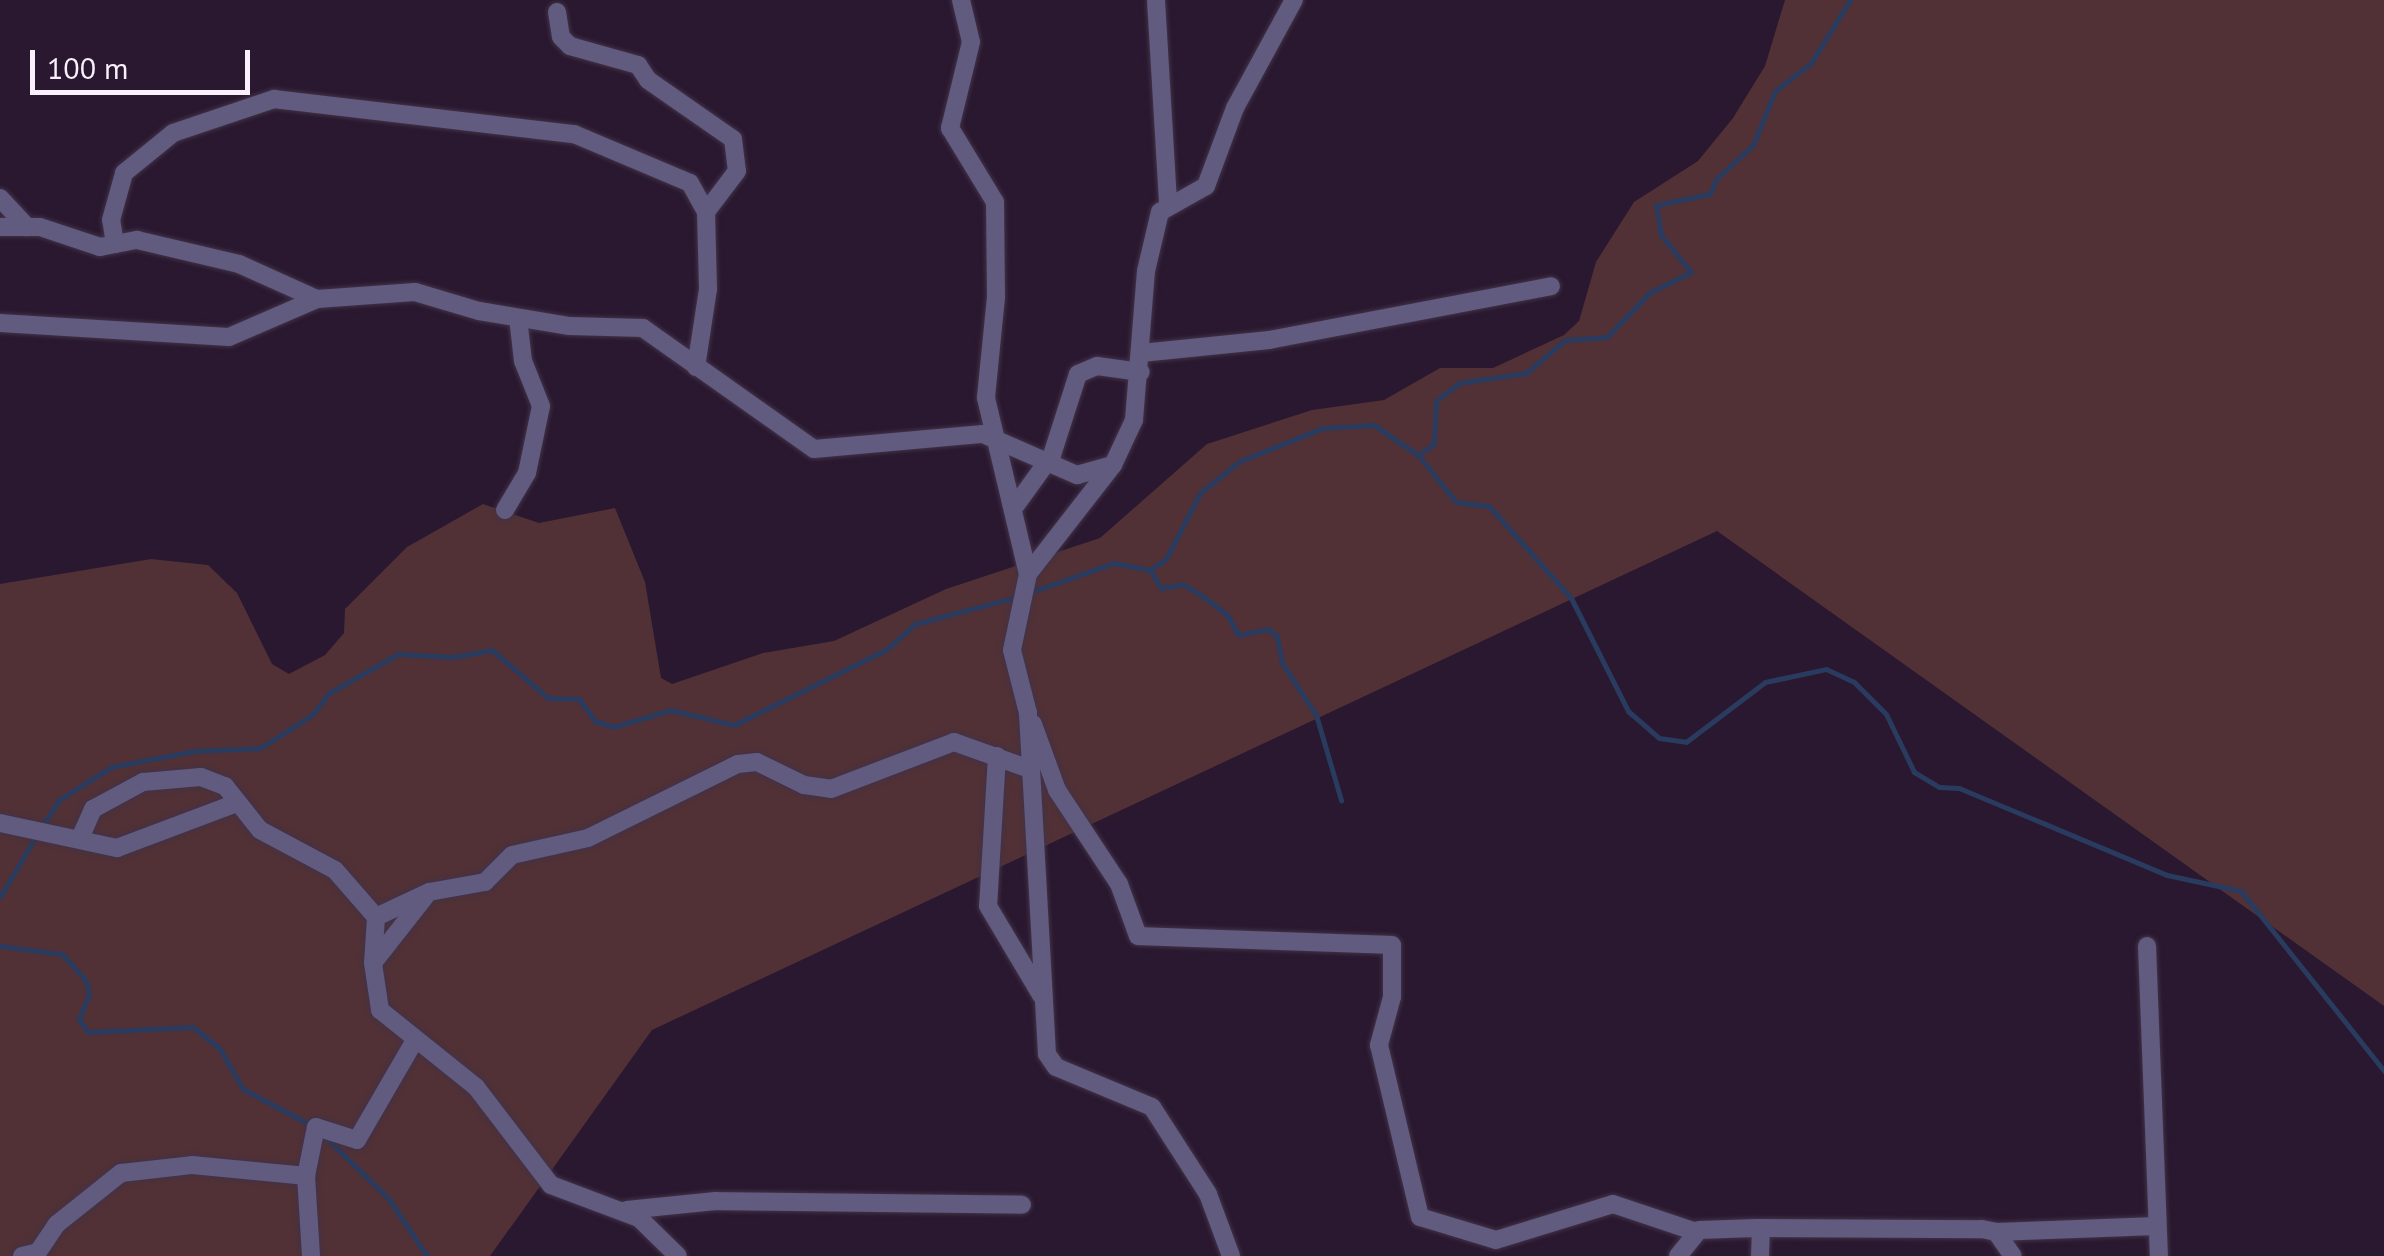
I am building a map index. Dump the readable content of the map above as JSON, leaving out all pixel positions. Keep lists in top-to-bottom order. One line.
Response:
{"scale_bar":"100 m"}
